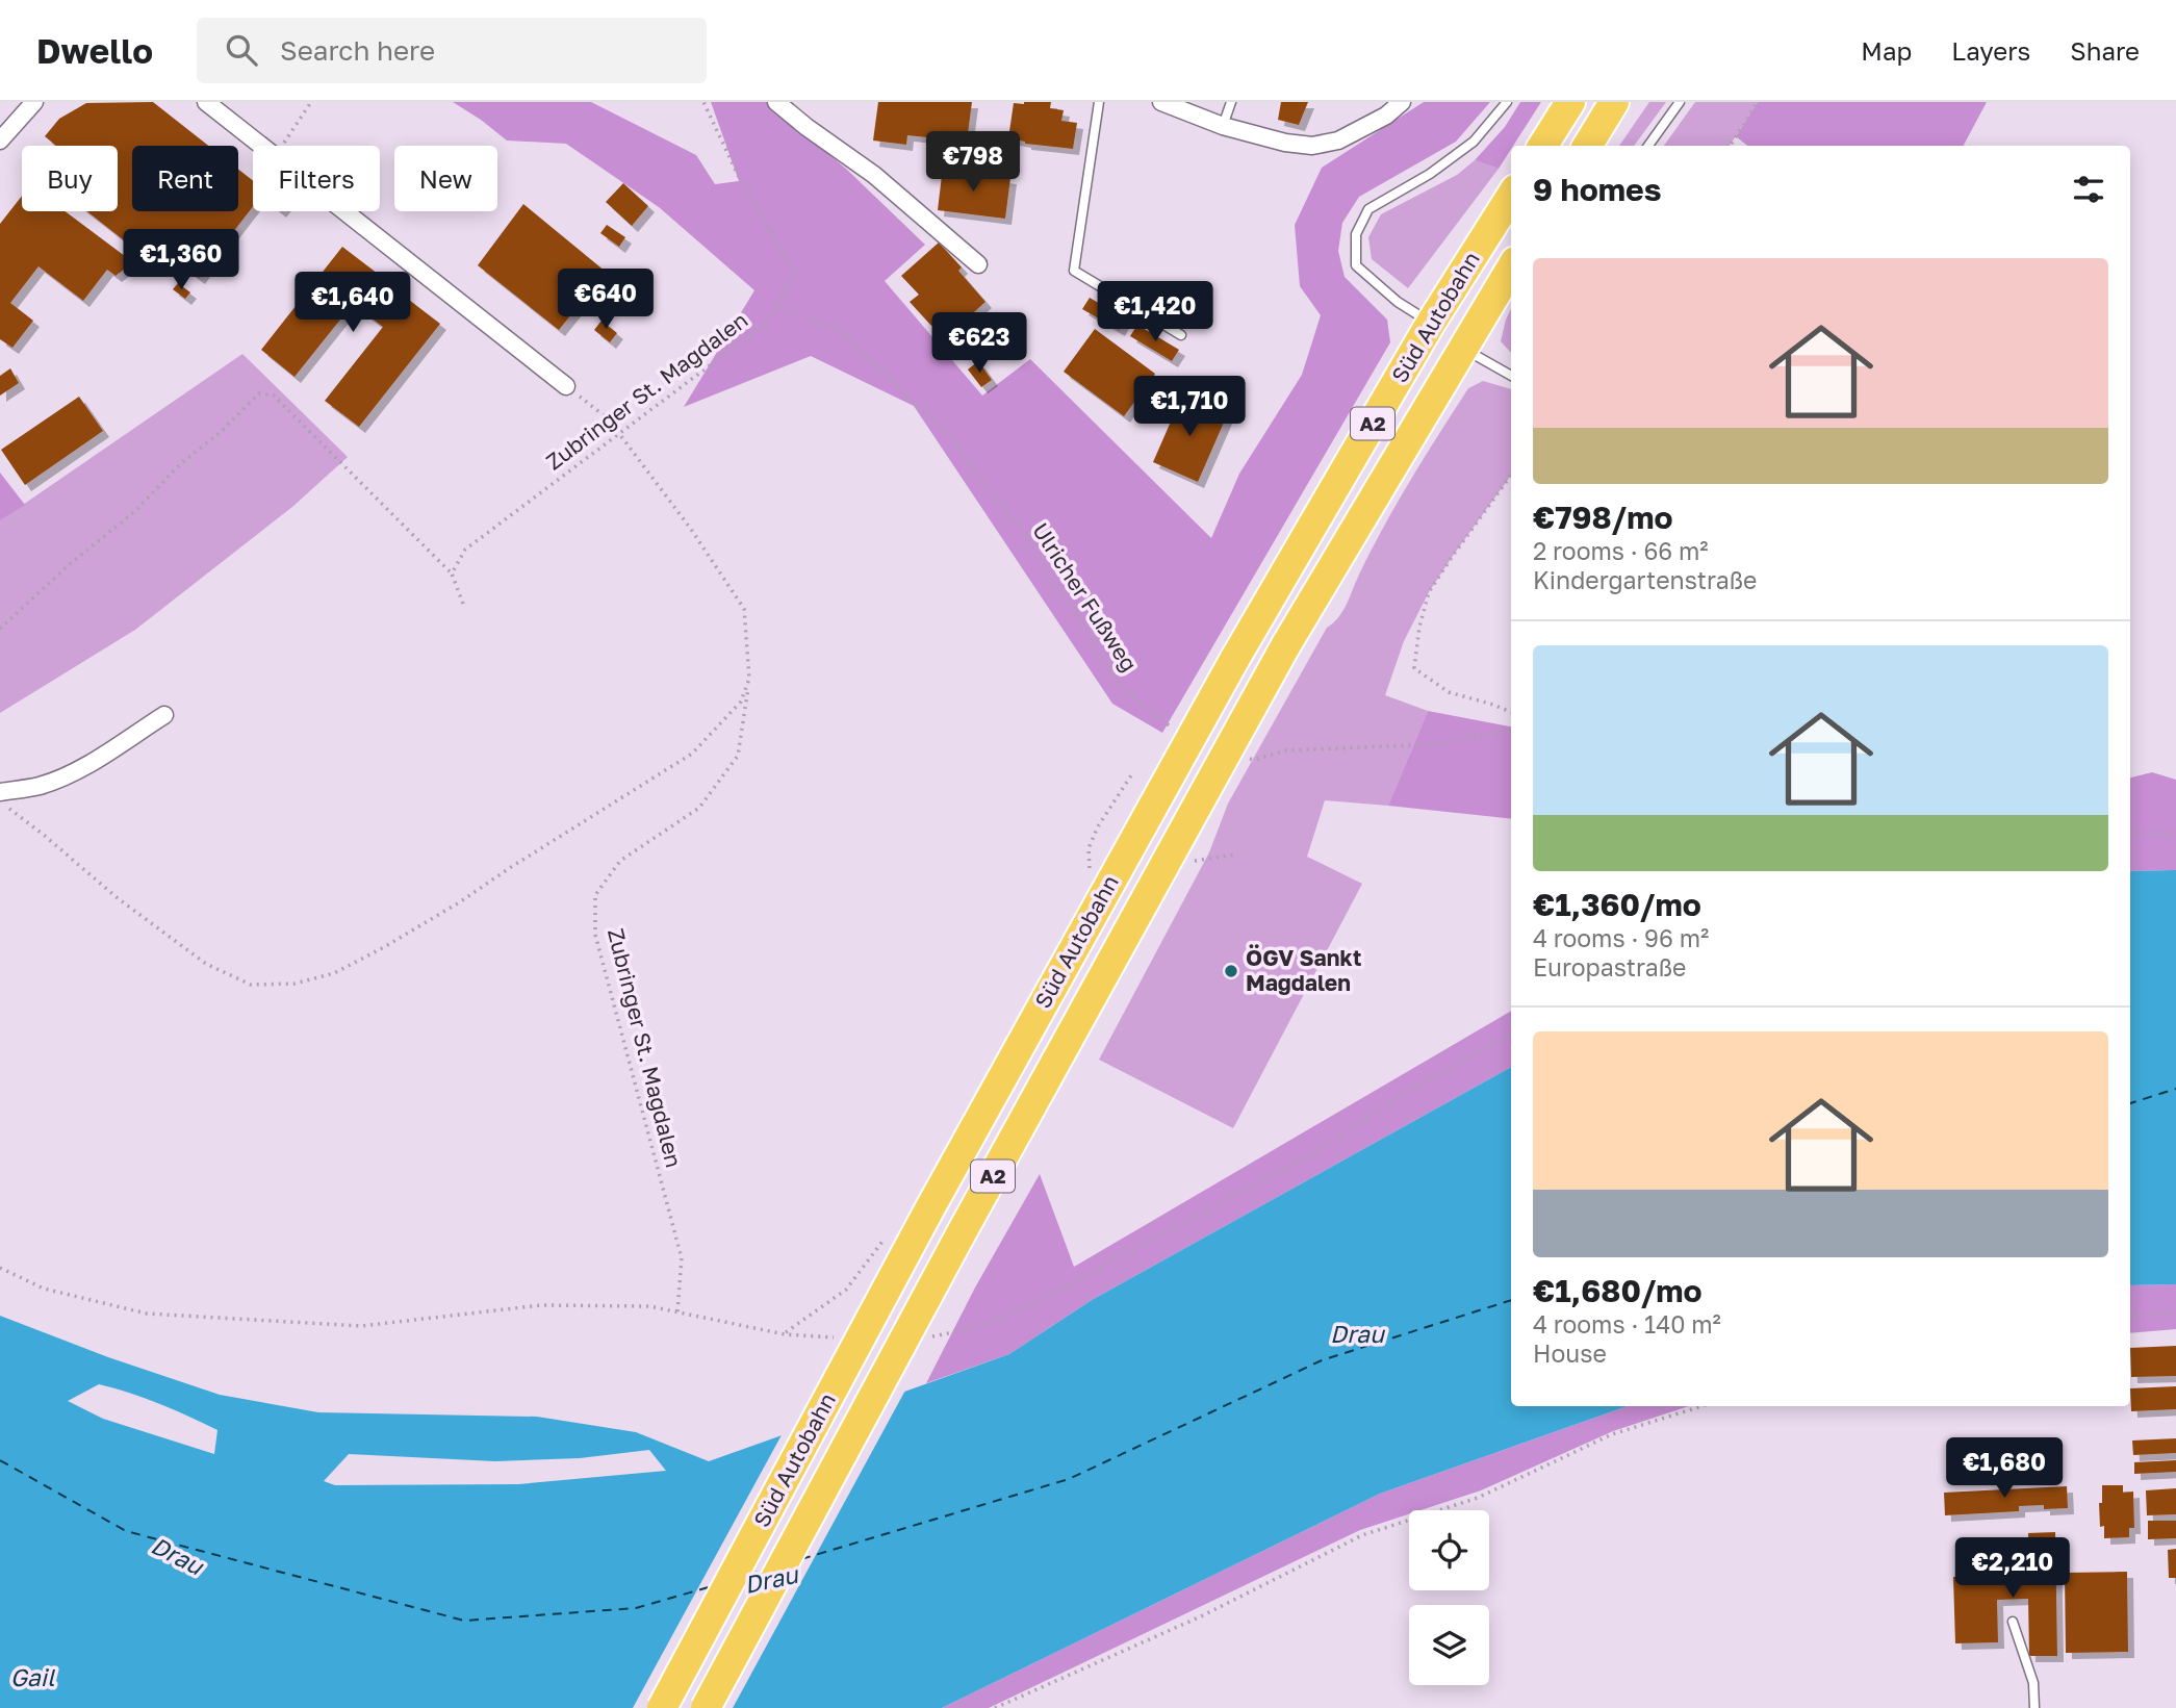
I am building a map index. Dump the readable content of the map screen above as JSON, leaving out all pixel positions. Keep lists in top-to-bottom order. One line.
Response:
{"streets":{"highway":["Süd Autobahn","A2"],"path":["Zubringer St. Magdalen","Ulricher Fußweg"]},"crossings":[["Zubringer St. Magdalen","Ulricher Fußweg"]],"water":["Drau","Gail"],"places":["ÖGV Sankt Magdalen"],"page":{"header":"Dwello","search":"Search here","nav":["Map","Layers","Share"],"price":["€798","€1,360","€640","€1,640","€1,420","€623","€1,710","€1,680","€2,210"],"chip":["Buy","Rent","Filters","New"],"heading":"9 homes","list":[{"name":"€798/mo","note":"2 rooms · 66 m² · Kindergartenstraße"},{"name":"€1,360/mo","note":"4 rooms · 96 m² · Europastraße"},{"name":"€1,680/mo","note":"4 rooms · 140 m² · House"}]}}
